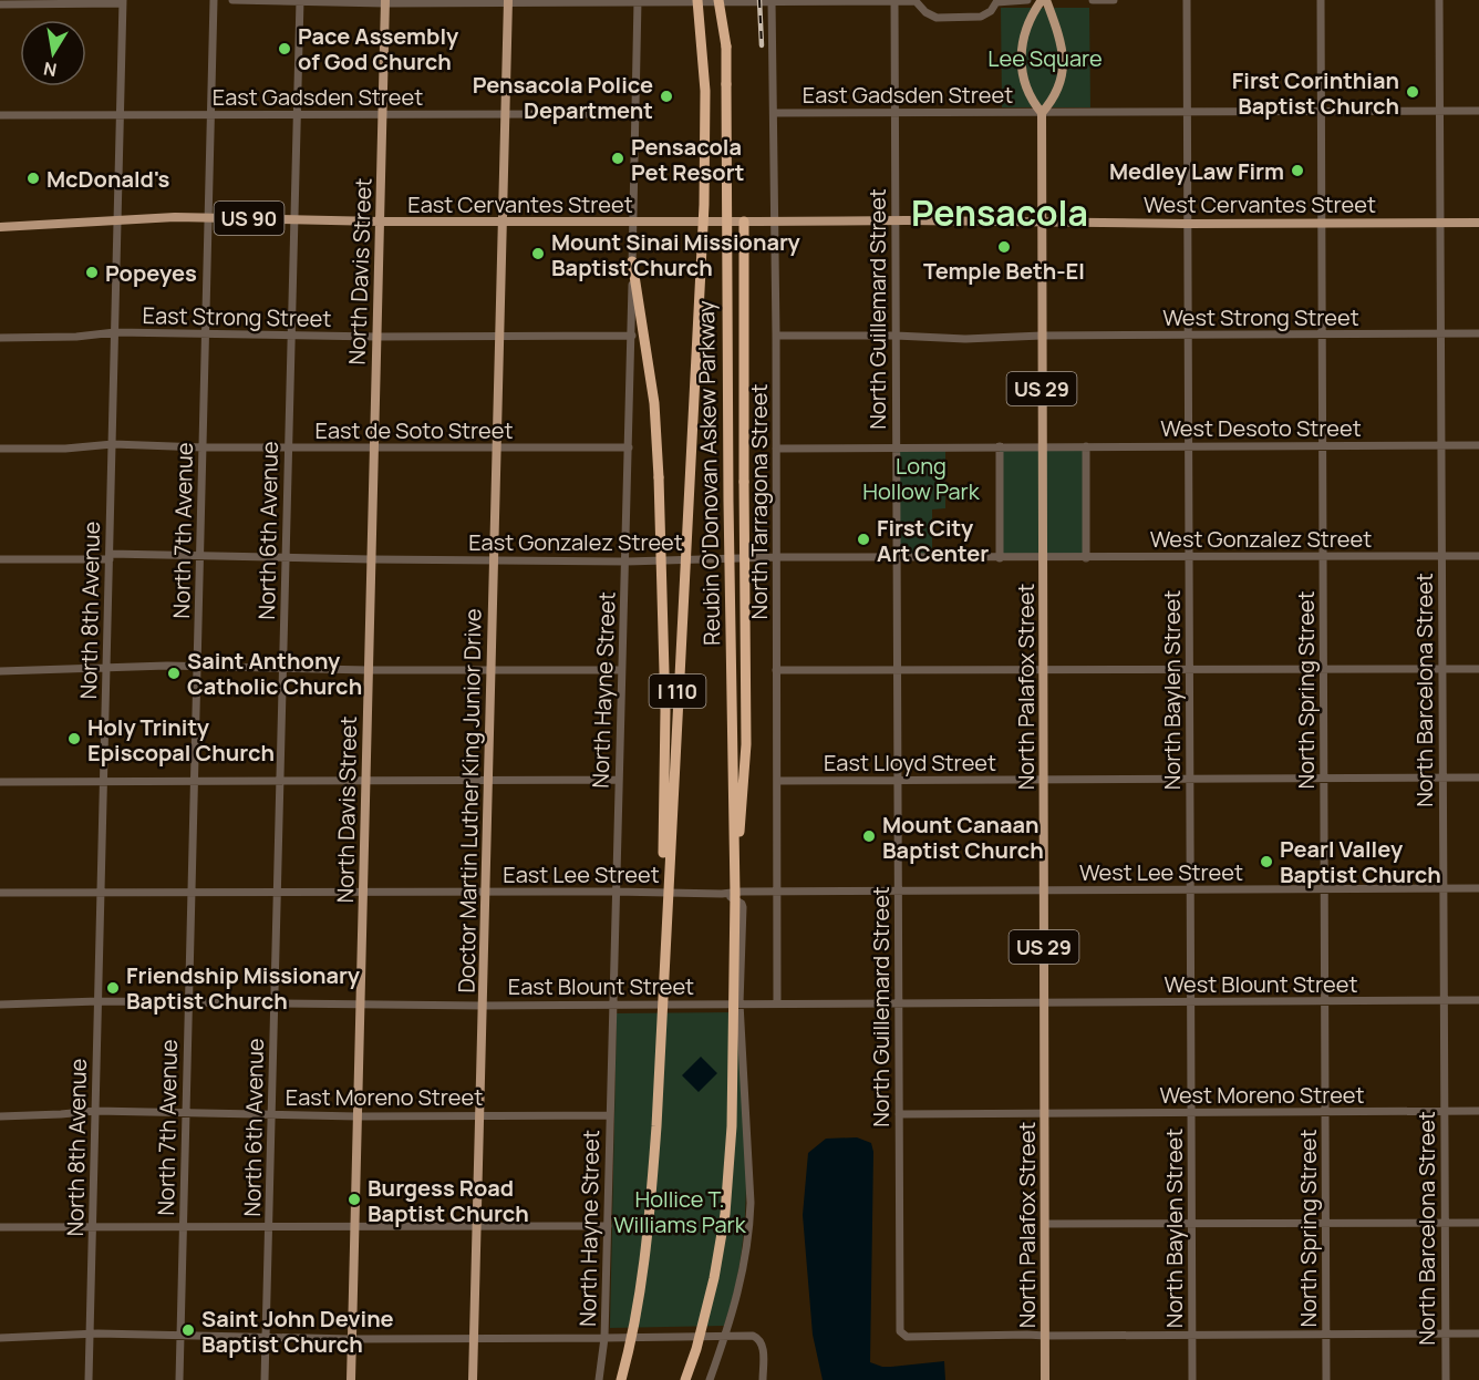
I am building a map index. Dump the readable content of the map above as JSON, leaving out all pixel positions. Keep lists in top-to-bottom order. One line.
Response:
{"streets":{"highway":["Reubin O'Donovan Askew Parkway","I 110"],"main road":["East Cervantes Street","West Cervantes Street","US 90","North Davis Street","US 29","North Palafox Street","Doctor Martin Luther King Junior Drive"],"street":["East Gadsden Street","North Guillemard Street","East Strong Street","West Strong Street","West Desoto Street","East de Soto Street","North Tarragona Street","North 7th Avenue","North 6th Avenue","West Gonzalez Street","East Gonzalez Street","North 8th Avenue","North Hayne Street","North Baylen Street","North Spring Street","North Barcelona Street","East Lloyd Street","West Lee Street","East Lee Street","West Blount Street","East Blount Street","West Moreno Street","East Moreno Street"]},"crossings":[["East Gadsden Street","North Davis Street"],["East Gadsden Street","North Guillemard Street"],["East Gadsden Street","North Tarragona Street"],["East Gadsden Street","North 7th Avenue"],["East Gadsden Street","North 6th Avenue"],["East Gadsden Street","North 8th Avenue"],["East Gadsden Street","North Palafox Street"],["East Gadsden Street","North Hayne Street"],["East Gadsden Street","North Baylen Street"],["East Gadsden Street","North Spring Street"],["East Gadsden Street","North Barcelona Street"],["East Gadsden Street","Doctor Martin Luther King Junior Drive"],["East Cervantes Street","West Cervantes Street"],["East Cervantes Street","North Davis Street"],["East Cervantes Street","North 7th Avenue"],["East Cervantes Street","North 6th Avenue"],["East Cervantes Street","North 8th Avenue"],["East Cervantes Street","North Palafox Street"],["East Cervantes Street","North Hayne Street"],["East Cervantes Street","Doctor Martin Luther King Junior Drive"],["West Cervantes Street","North Palafox Street"],["West Cervantes Street","North Baylen Street"],["West Cervantes Street","North Spring Street"],["West Cervantes Street","North Barcelona Street"],["North Davis Street","East Strong Street"],["North Davis Street","East de Soto Street"],["North Davis Street","East Gonzalez Street"],["North Davis Street","East Lee Street"],["North Davis Street","East Blount Street"],["North Davis Street","East Moreno Street"],["North Guillemard Street","East Gonzalez Street"],["North Guillemard Street","North Palafox Street"],["North Guillemard Street","East Lloyd Street"],["North Guillemard Street","East Lee Street"],["North Guillemard Street","East Blount Street"],["East Strong Street","North 7th Avenue"],["East Strong Street","North 6th Avenue"],["East Strong Street","North 8th Avenue"],["East Strong Street","North Hayne Street"],["East Strong Street","Doctor Martin Luther King Junior Drive"],["West Strong Street","North Palafox Street"],["West Strong Street","North Baylen Street"],["West Strong Street","North Spring Street"],["West Strong Street","North Barcelona Street"],["West Desoto Street","North Palafox Street"],["West Desoto Street","North Baylen Street"],["West Desoto Street","North Spring Street"],["West Desoto Street","North Barcelona Street"],["East de Soto Street","North 7th Avenue"],["East de Soto Street","North 6th Avenue"],["East de Soto Street","North 8th Avenue"],["East de Soto Street","North Hayne Street"],["East de Soto Street","Doctor Martin Luther King Junior Drive"],["North Tarragona Street","East Gonzalez Street"],["North Tarragona Street","East Lloyd Street"],["North Tarragona Street","East Lee Street"],["North Tarragona Street","East Blount Street"],["North 7th Avenue","East Gonzalez Street"],["North 7th Avenue","East Lee Street"],["North 7th Avenue","East Blount Street"],["North 7th Avenue","East Moreno Street"],["North 6th Avenue","East Gonzalez Street"],["North 6th Avenue","East Lee Street"],["North 6th Avenue","East Blount Street"],["North 6th Avenue","East Moreno Street"],["West Gonzalez Street","East Gonzalez Street"],["West Gonzalez Street","North Palafox Street"],["West Gonzalez Street","North Baylen Street"],["West Gonzalez Street","North Spring Street"],["West Gonzalez Street","North Barcelona Street"],["East Gonzalez Street","North 8th Avenue"],["East Gonzalez Street","North Palafox Street"],["East Gonzalez Street","North Hayne Street"],["East Gonzalez Street","Doctor Martin Luther King Junior Drive"],["North 8th Avenue","East Lee Street"],["North 8th Avenue","East Blount Street"],["North 8th Avenue","East Moreno Street"],["North Palafox Street","East Lloyd Street"],["North Palafox Street","West Lee Street"],["North Palafox Street","East Lee Street"],["North Palafox Street","West Blount Street"],["North Palafox Street","East Blount Street"],["North Palafox Street","West Moreno Street"],["North Hayne Street","East Lee Street"],["North Hayne Street","East Blount Street"],["North Hayne Street","East Moreno Street"],["North Baylen Street","East Lloyd Street"],["North Baylen Street","West Lee Street"],["North Baylen Street","West Blount Street"],["North Baylen Street","West Moreno Street"],["North Spring Street","East Lloyd Street"],["North Spring Street","West Lee Street"],["North Spring Street","West Blount Street"],["North Spring Street","West Moreno Street"],["North Barcelona Street","East Lloyd Street"],["North Barcelona Street","West Lee Street"],["North Barcelona Street","West Blount Street"],["North Barcelona Street","West Moreno Street"],["Doctor Martin Luther King Junior Drive","East Lee Street"],["Doctor Martin Luther King Junior Drive","East Blount Street"],["Doctor Martin Luther King Junior Drive","East Moreno Street"],["West Lee Street","East Lee Street"],["West Blount Street","East Blount Street"]],"districts":["Pensacola"],"parks":["Lee Square","Long Hollow Park","Hollice T. Williams Park"],"places":["Pace Assembly of God Church","First Corinthian Baptist Church","Pensacola Police Department","Pensacola Pet Resort","Medley Law Firm","McDonald's","Temple Beth-El","Mount Sinai Missionary Baptist Church","Popeyes","First City Art Center","Saint Anthony Catholic Church","Holy Trinity Episcopal Church","Mount Canaan Baptist Church","Pearl Valley Baptist Church","Friendship Missionary Baptist Church","Burgess Road Baptist Church","Saint John Devine Baptist Church"],"north":"bottom"}
